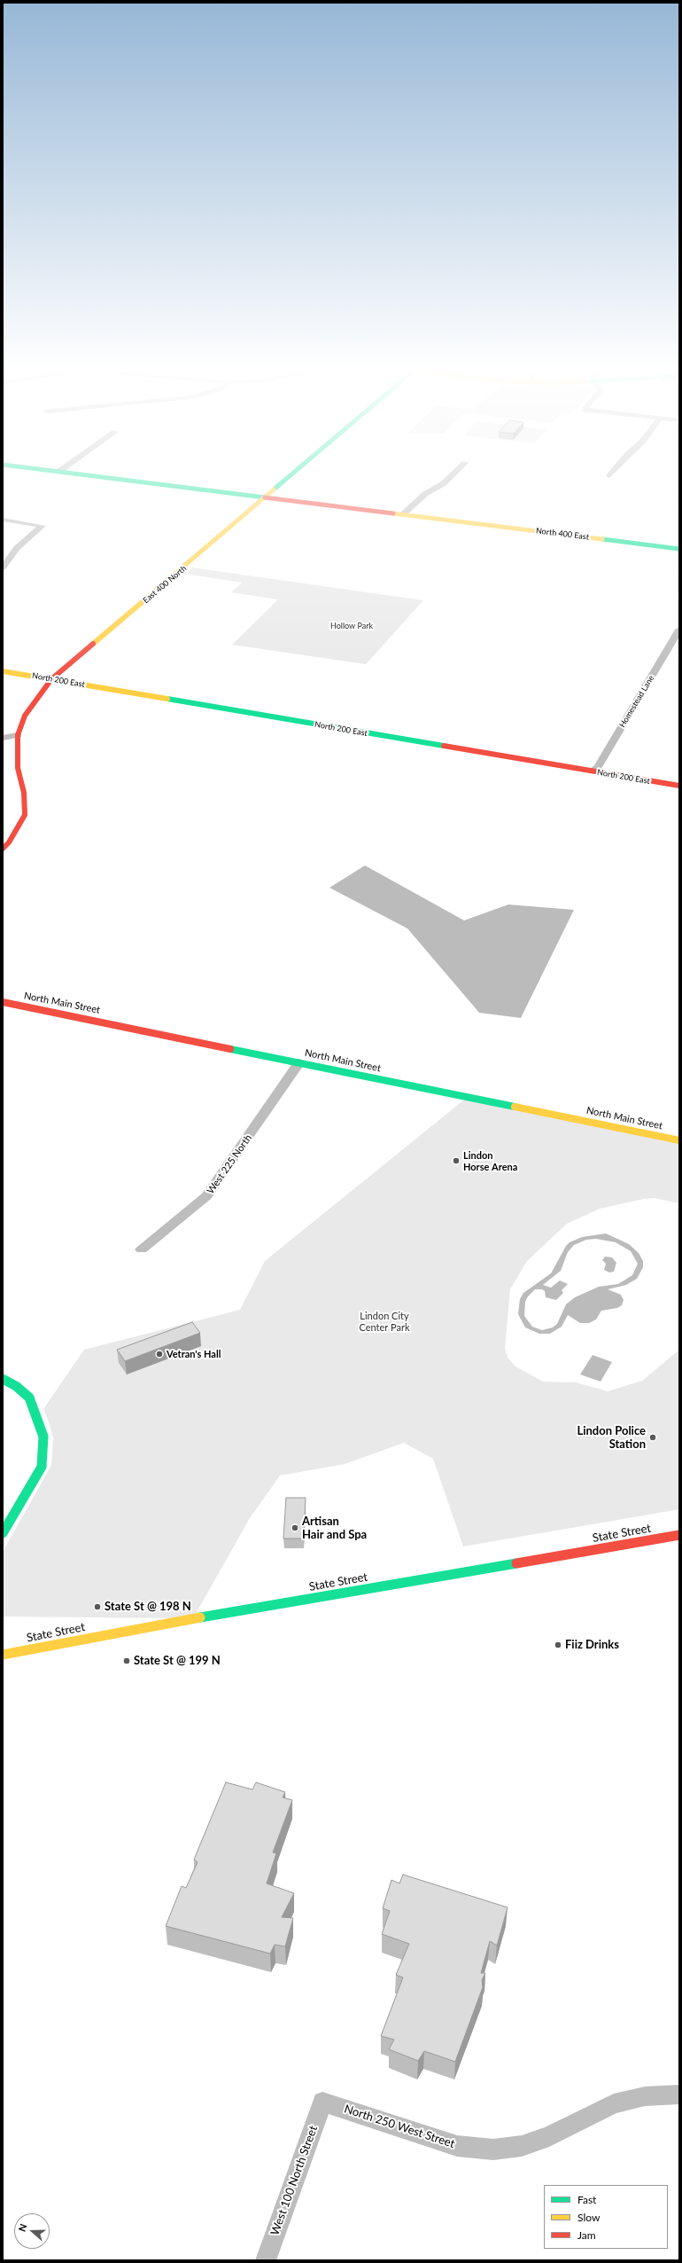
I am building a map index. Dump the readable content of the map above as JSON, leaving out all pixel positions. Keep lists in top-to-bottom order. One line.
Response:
{"streets":{"street":["North 400 East","East 400 North","North 200 East","Homestead Lane","North Main Street","West 225 North","State Street","North 250 West Street","West 100 North Street"]},"crossings":[["North 400 East","East 400 North"],["East 400 North","North 200 East"],["North 200 East","Homestead Lane"],["North Main Street","West 225 North"],["North 250 West Street","West 100 North Street"]],"parks":["Hollow Park","Lindon City Center Park"],"places":["Lindon Horse Arena","Vetran's Hall","Lindon Police Station","Artisan Hair and Spa","State St @ 198 N","Fiiz Drinks","State St @ 199 N"],"legend":["Fast","Slow","Jam"],"north":"left"}
